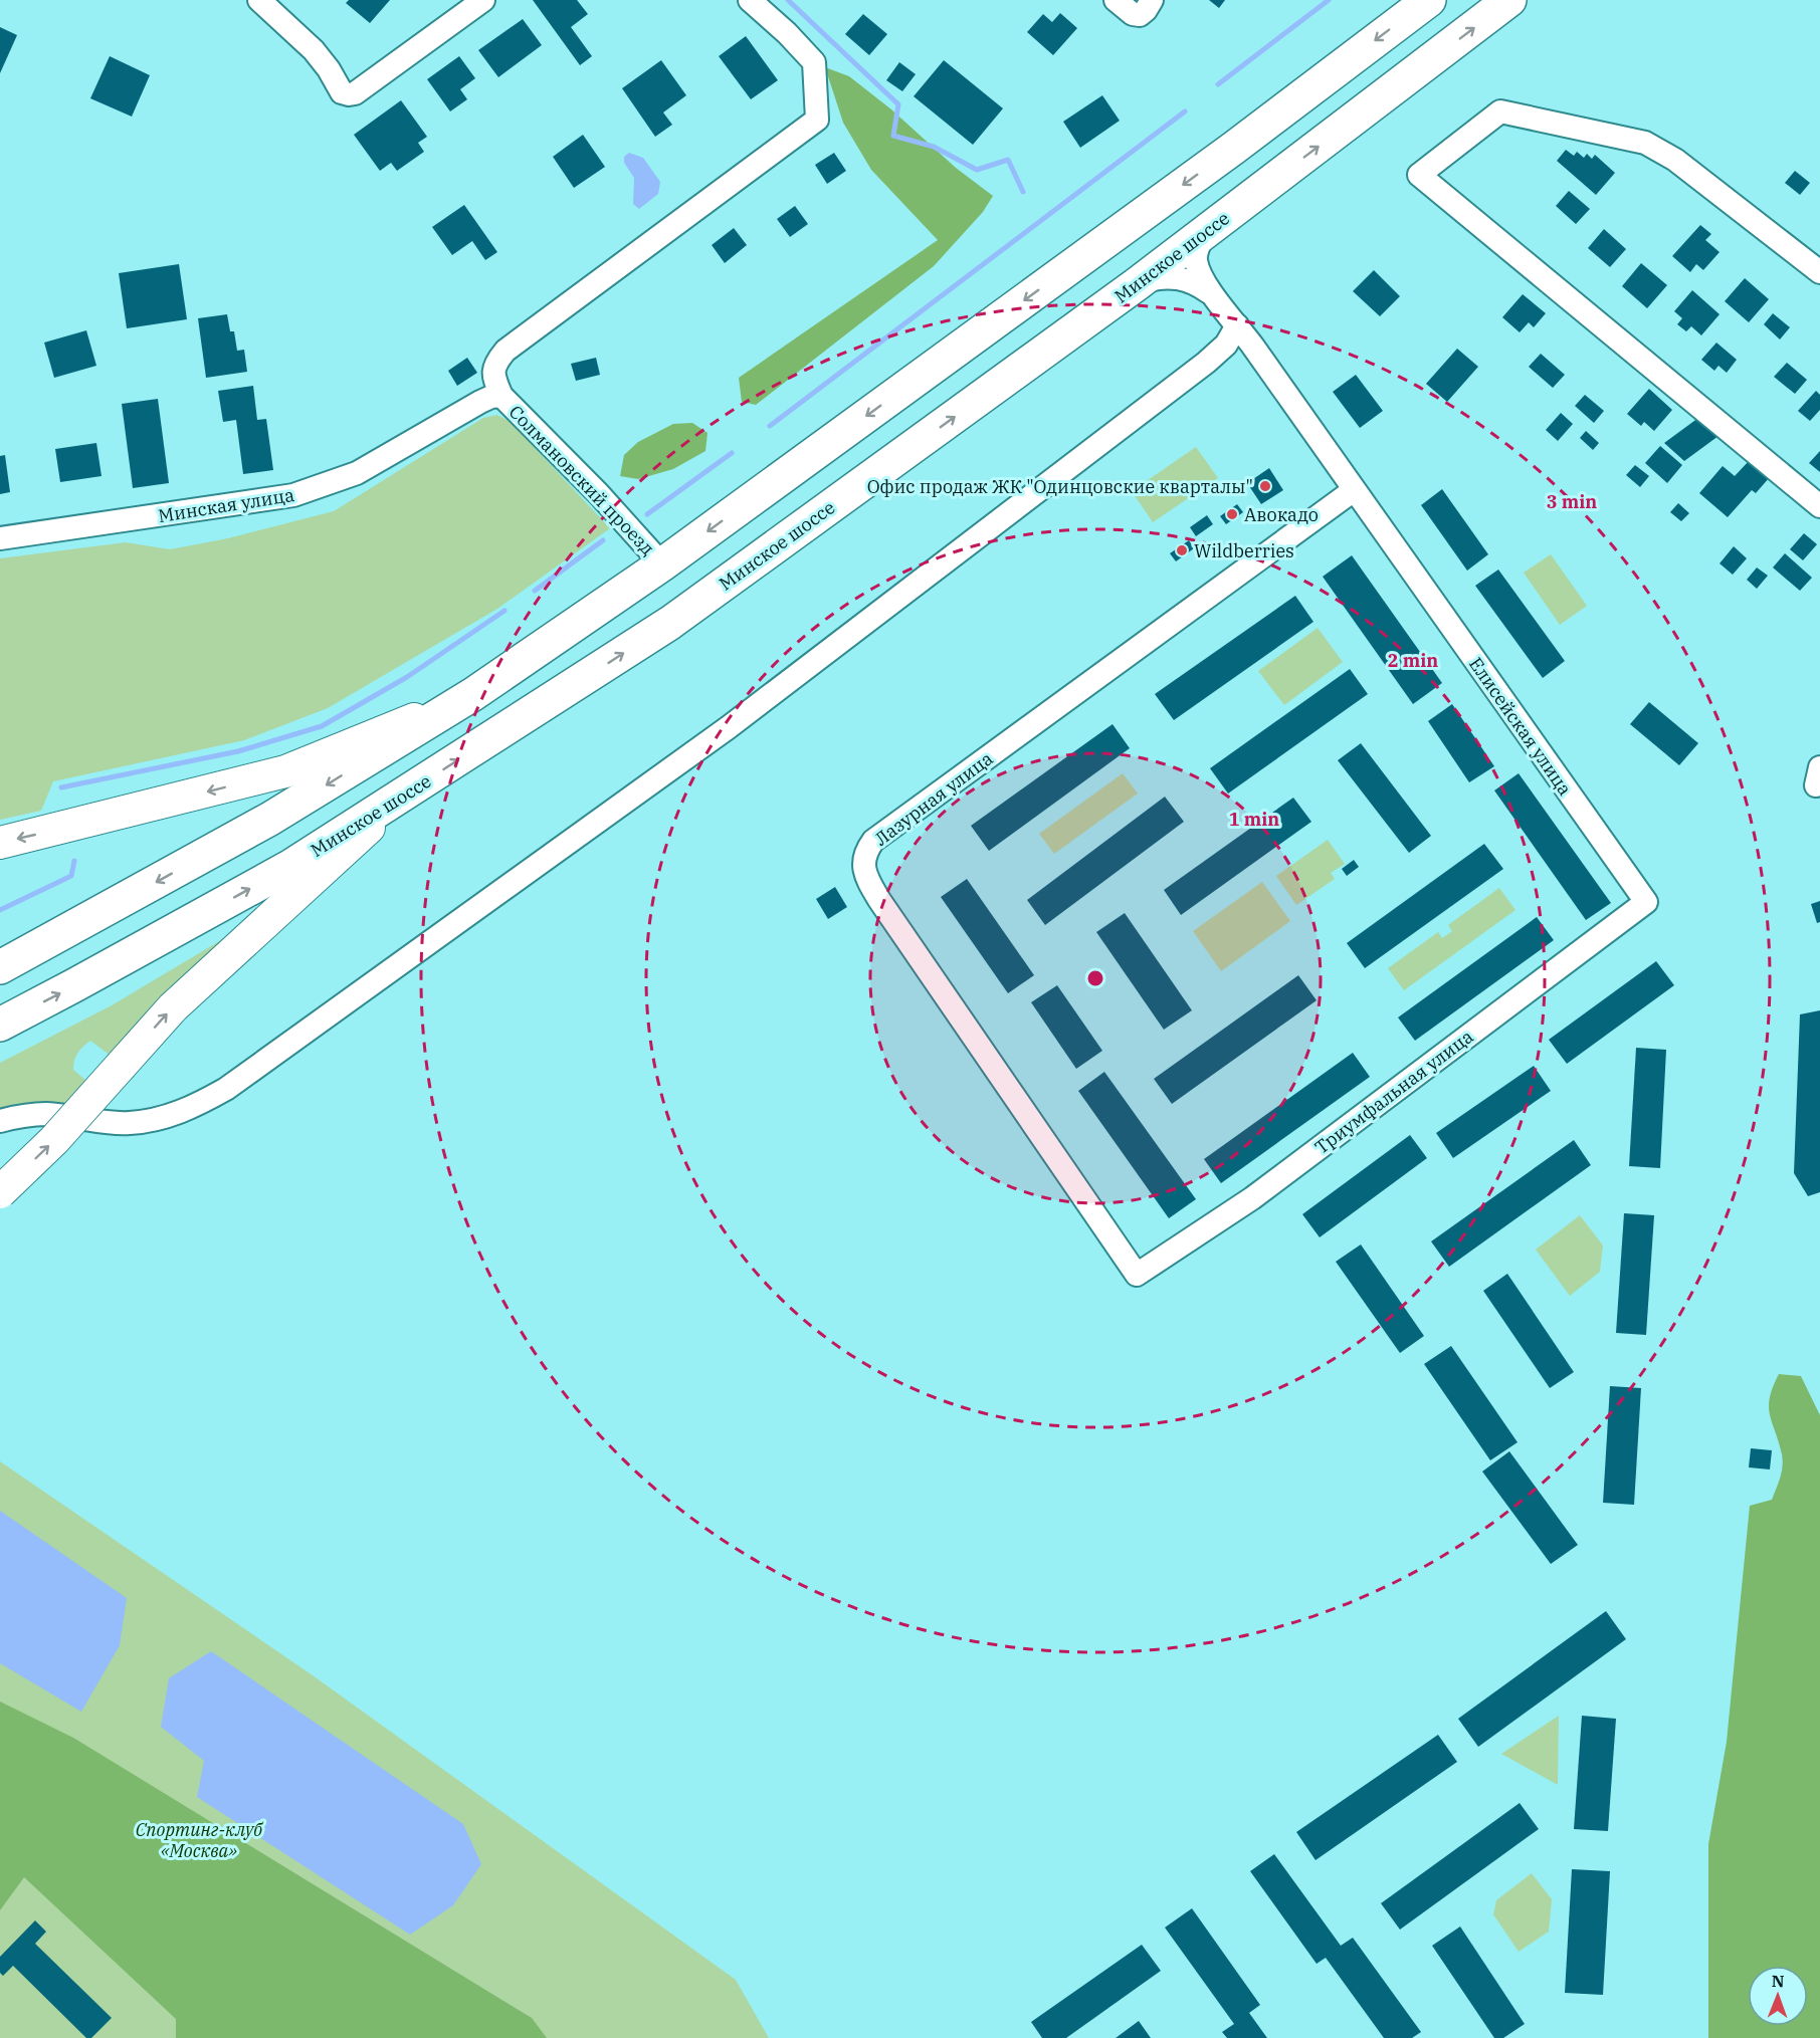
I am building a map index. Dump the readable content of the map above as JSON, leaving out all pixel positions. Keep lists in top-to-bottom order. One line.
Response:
{"streets":{"highway":["Минское шоссе"],"street":["Солмановский проезд","Минская улица","Елисейская улица","Лазурная улица","Триумфальная улица"]},"crossings":[["Солмановский проезд","Минская улица"],["Елисейская улица","Лазурная улица"],["Елисейская улица","Триумфальная улица"],["Лазурная улица","Триумфальная улица"]],"parks":["Спортинг-клуб «Москва»"],"places":["Офис продаж ЖК \"Одинцовские кварталы\"","Авокадо","Wildberries"],"north":"top","rings":["3 min","2 min","1 min"]}
